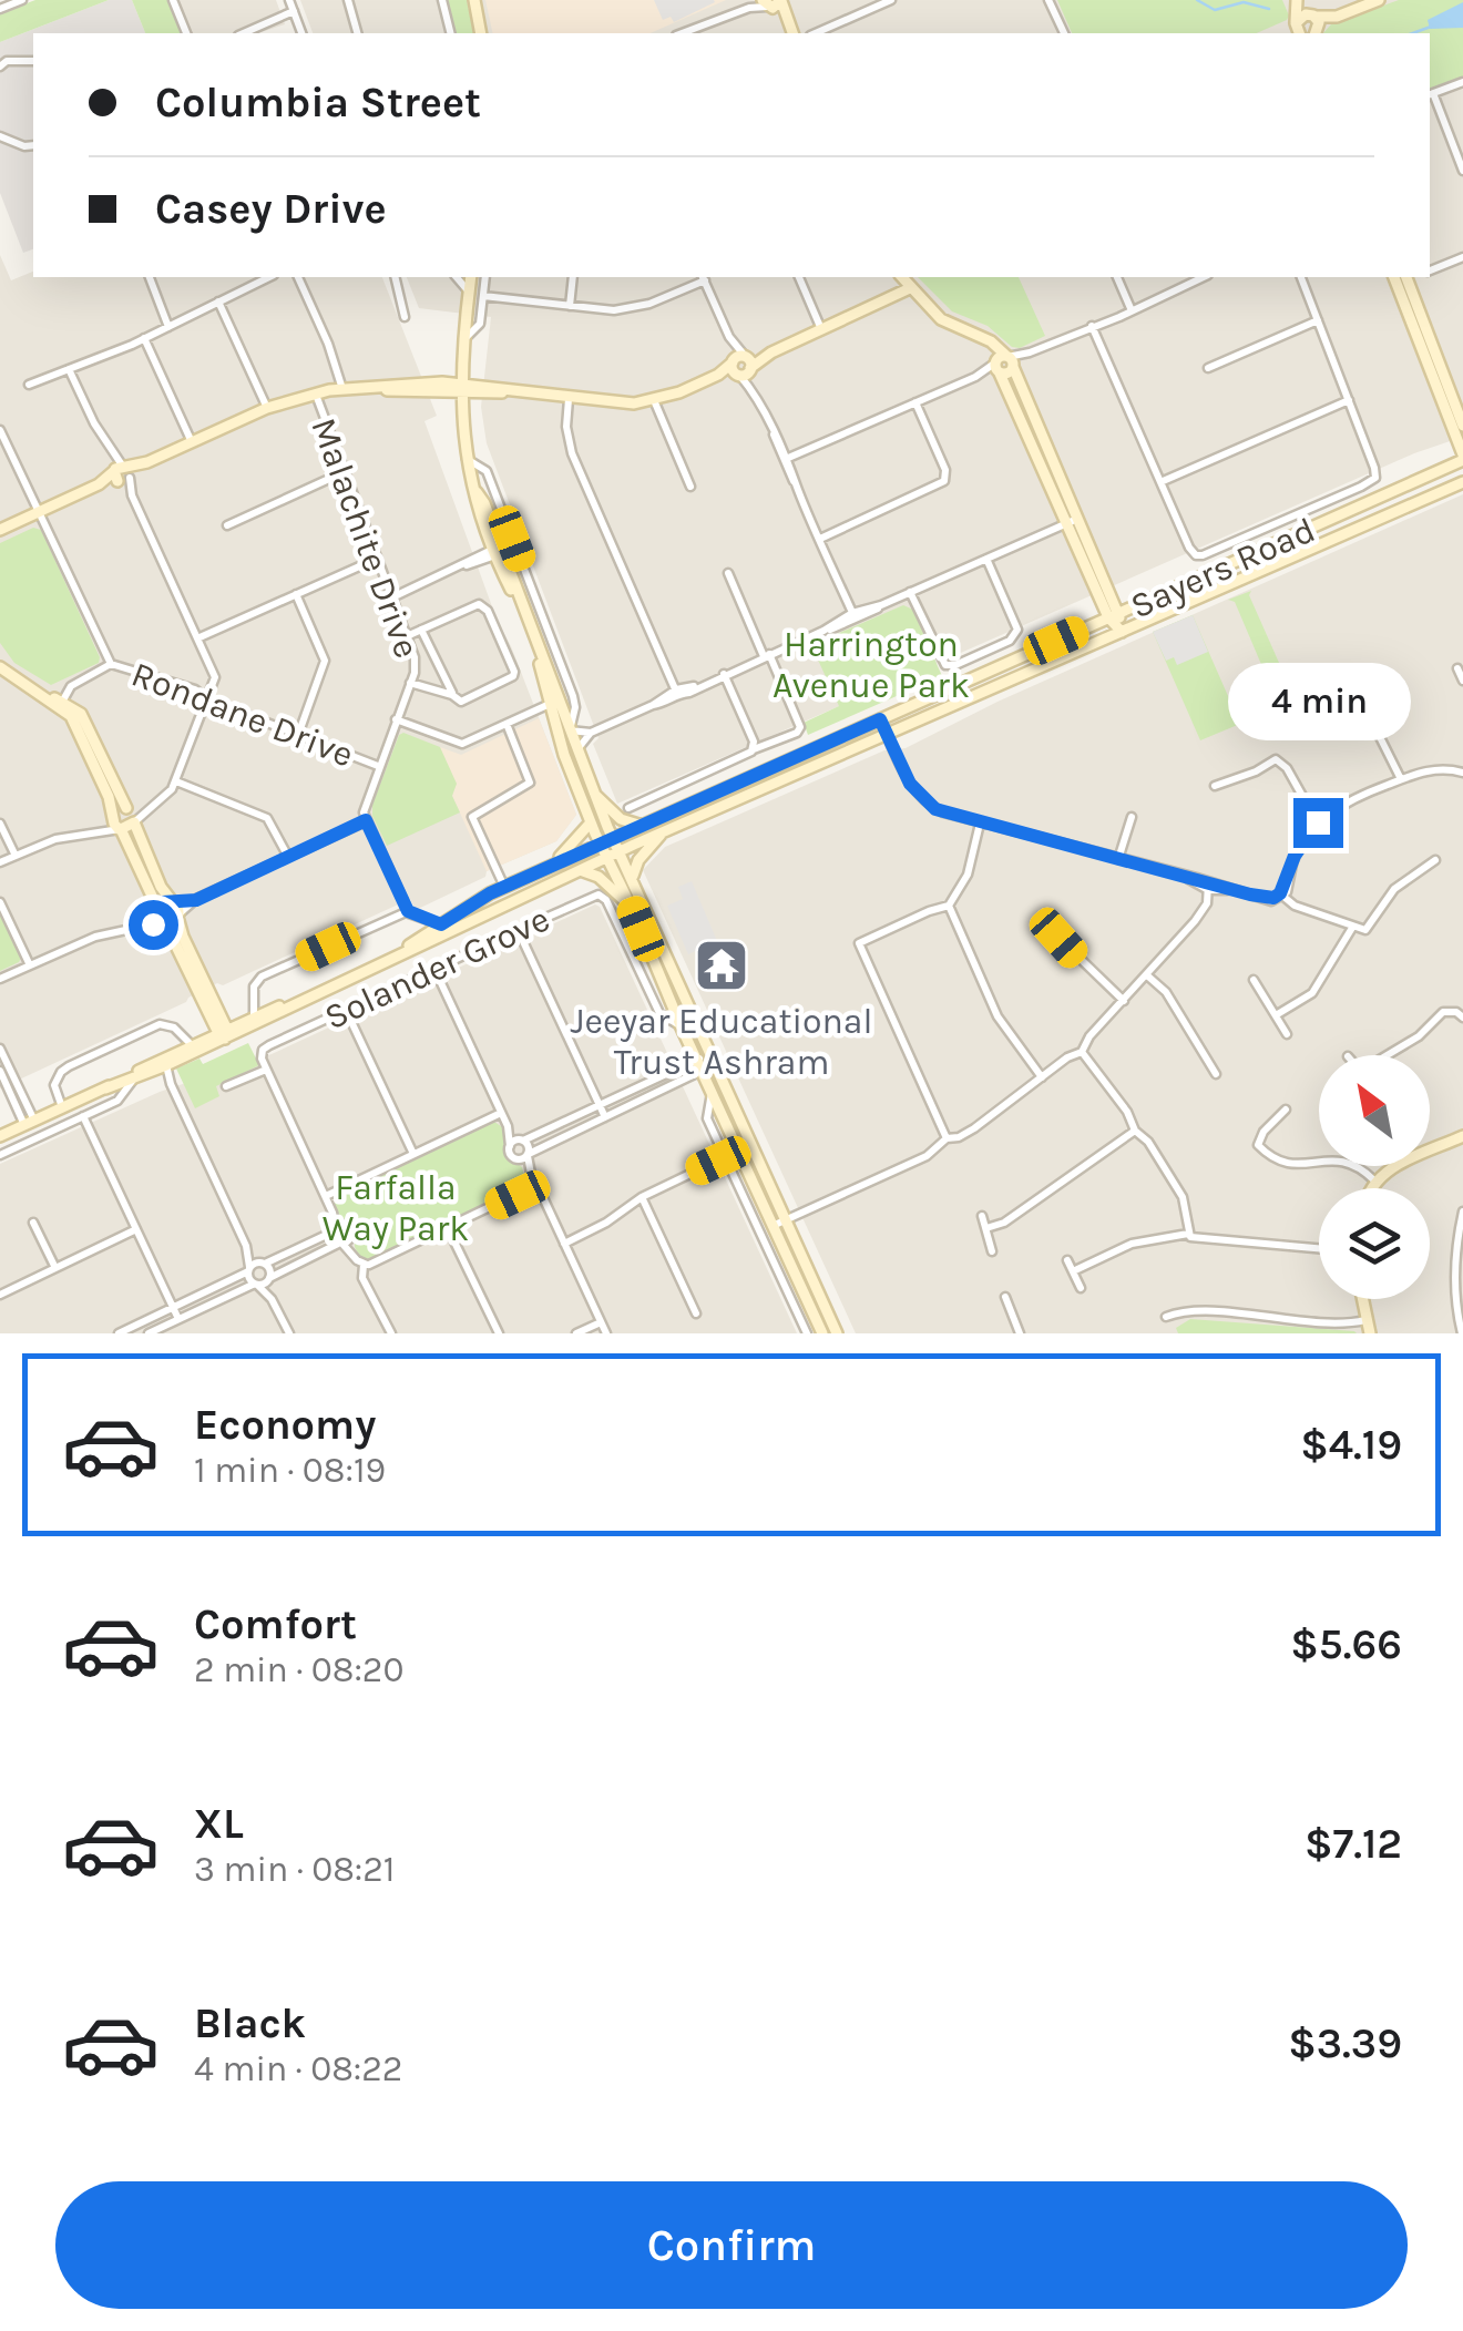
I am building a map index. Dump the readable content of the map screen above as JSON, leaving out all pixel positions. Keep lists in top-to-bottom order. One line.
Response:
{"streets":{"main road":["Sayers Road"],"street":["Malachite Drive","Rondane Drive","Solander Grove"]},"crossings":[["Malachite Drive","Rondane Drive"]],"parks":["Harrington Avenue Park","Farfalla Way Park"],"places":{"temple":["Jeeyar Educational Trust Ashram"]},"north":"top left","page":{"banner":["Columbia Street","Casey Drive"],"bubble":"4 min","list":[{"name":"Economy","note":"1 min · 08:19","value":"$4.19"},{"name":"Comfort","note":"2 min · 08:20","value":"$5.66"},{"name":"XL","note":"3 min · 08:21","value":"$7.12"},{"name":"Black","note":"4 min · 08:22","value":"$3.39"}],"buttons":"Confirm"}}
